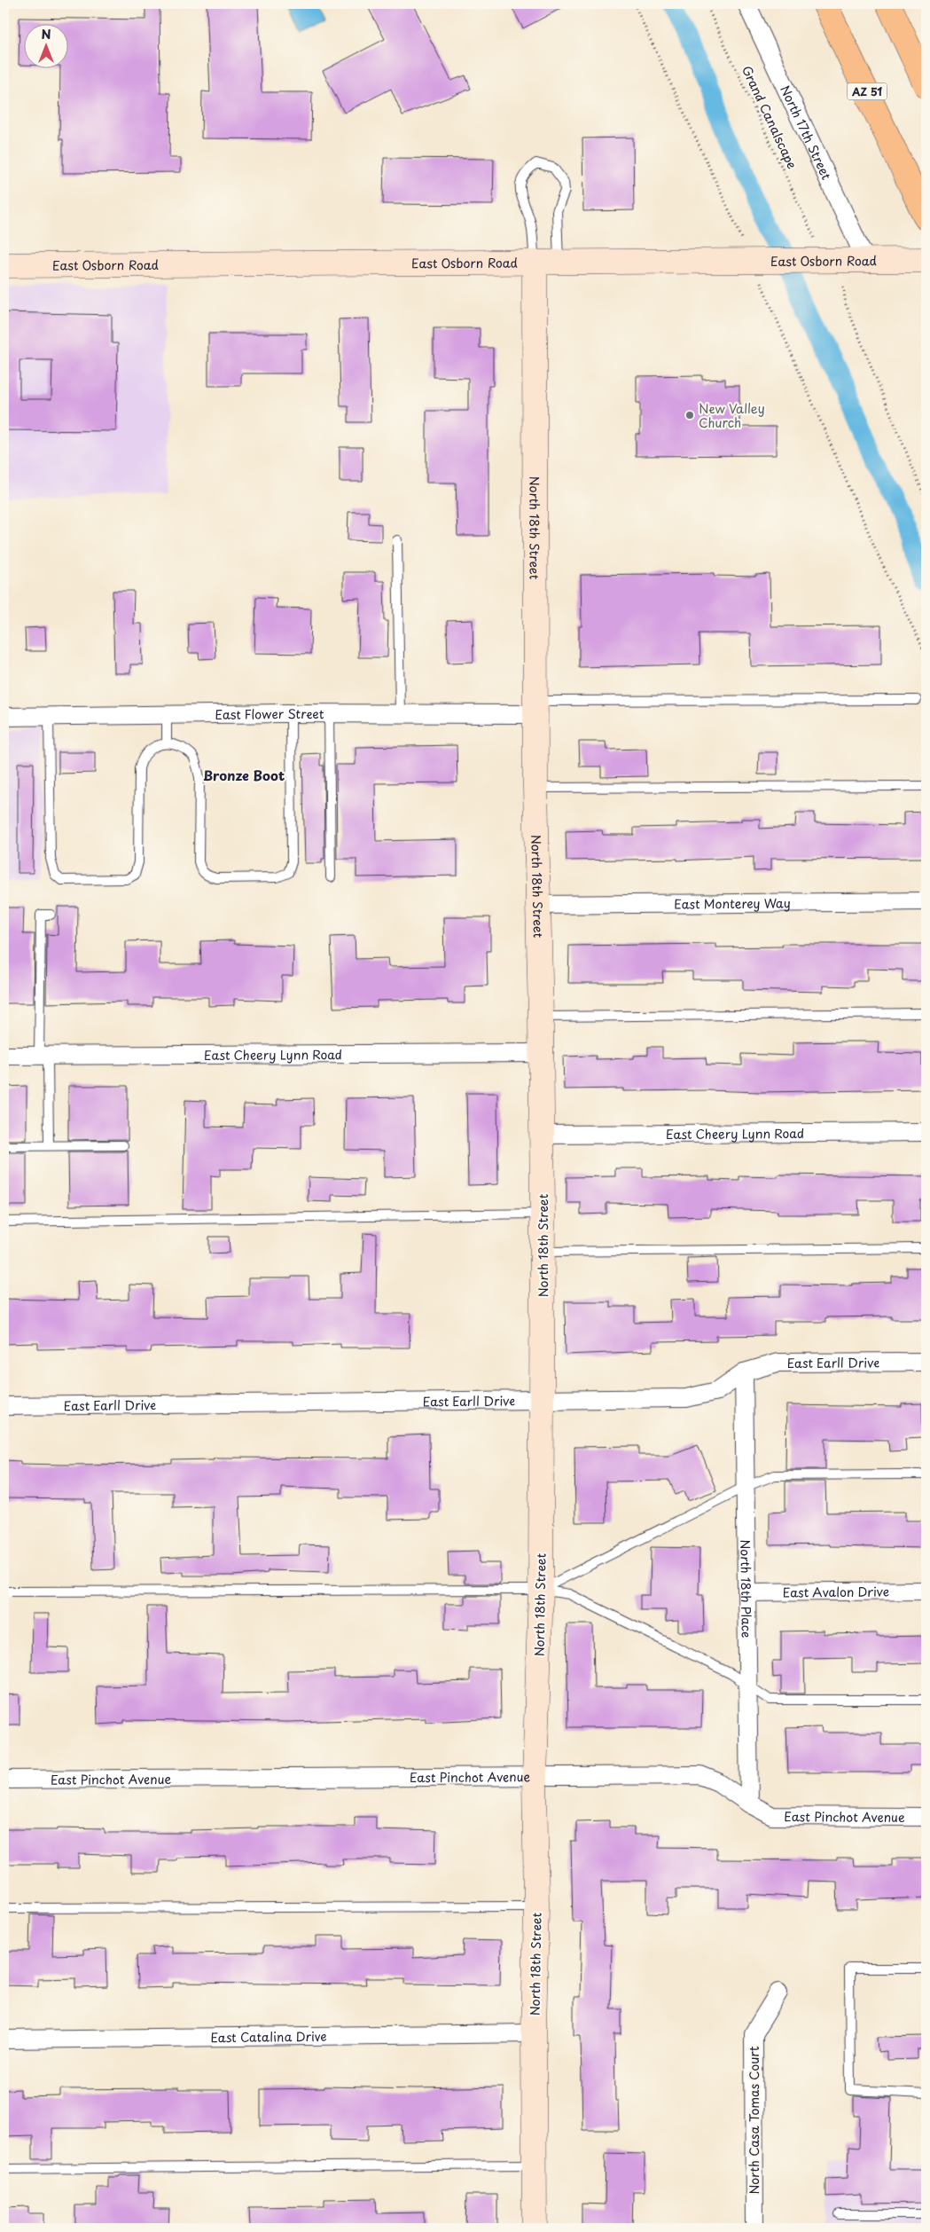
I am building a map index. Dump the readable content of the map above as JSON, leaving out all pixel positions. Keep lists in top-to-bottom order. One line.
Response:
{"streets":{"highway":["AZ 51"],"street":["North 17th Street","East Osborn Road","North 18th Street","East Flower Street","East Monterey Way","East Cheery Lynn Road","East Earll Drive","North 18th Place","East Avalon Drive","East Pinchot Avenue","East Catalina Drive","North Casa Tomas Court"],"path":["Grand Canalscape"]},"crossings":[["Grand Canalscape","East Osborn Road"],["North 17th Street","East Osborn Road"],["East Osborn Road","North 18th Street"],["North 18th Street","East Flower Street"],["North 18th Street","East Monterey Way"],["North 18th Street","East Cheery Lynn Road"],["North 18th Street","East Earll Drive"],["North 18th Street","East Pinchot Avenue"],["North 18th Street","East Catalina Drive"],["East Earll Drive","North 18th Place"],["North 18th Place","East Avalon Drive"],["North 18th Place","East Pinchot Avenue"]],"districts":["Bronze Boot"],"places":["New Valley Church"],"north":"top"}
